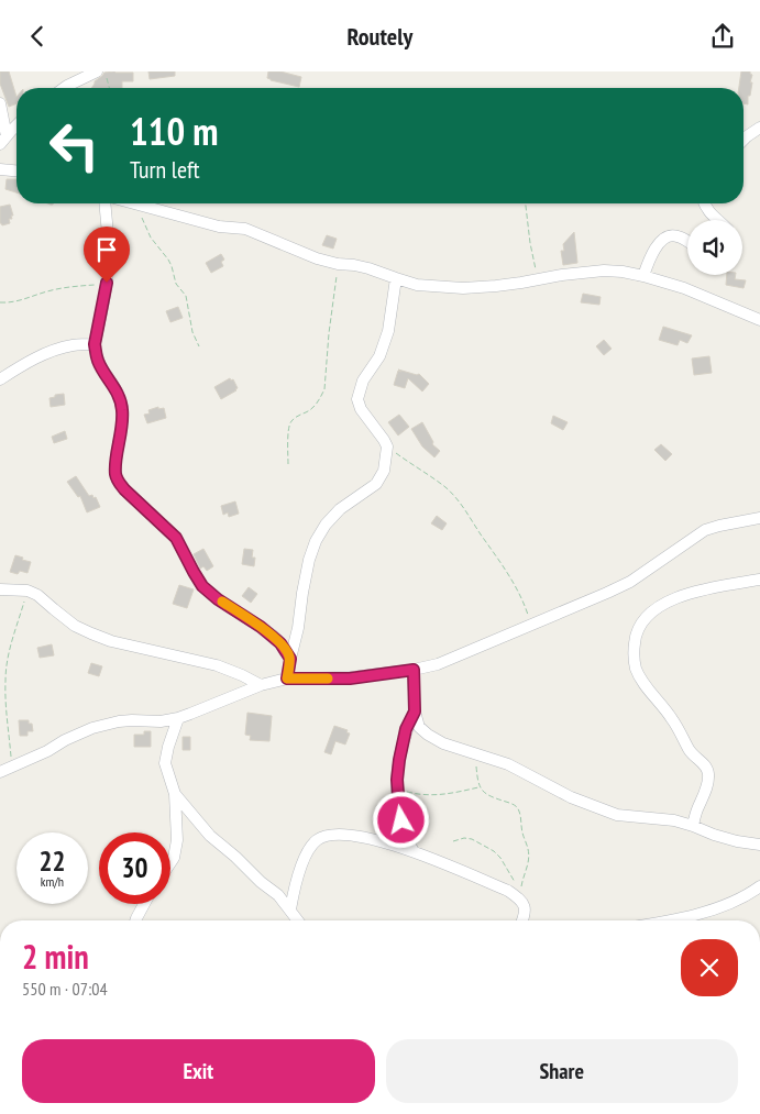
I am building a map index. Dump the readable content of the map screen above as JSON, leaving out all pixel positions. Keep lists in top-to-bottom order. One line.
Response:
{"page":{"header":"Routely","turn":["110 m","Turn left"],"speed":"22 km/h","limit":"30","heading":["2 min","550 m · 07:04"],"buttons":["Exit","Share"]}}
